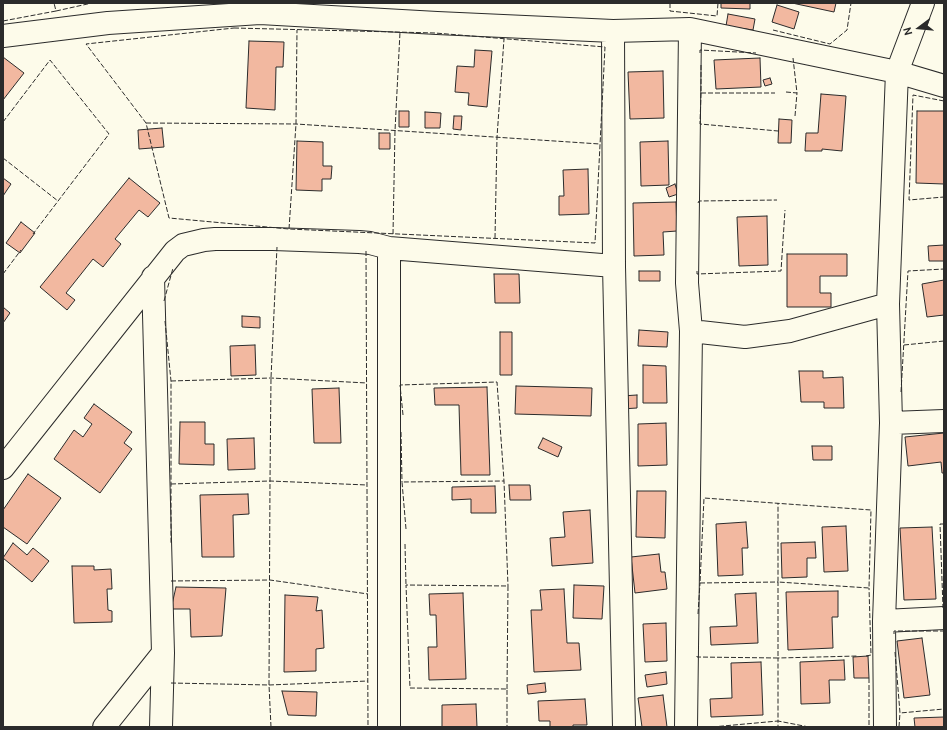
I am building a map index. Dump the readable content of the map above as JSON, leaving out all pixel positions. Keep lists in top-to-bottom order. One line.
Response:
{"north":"left"}
